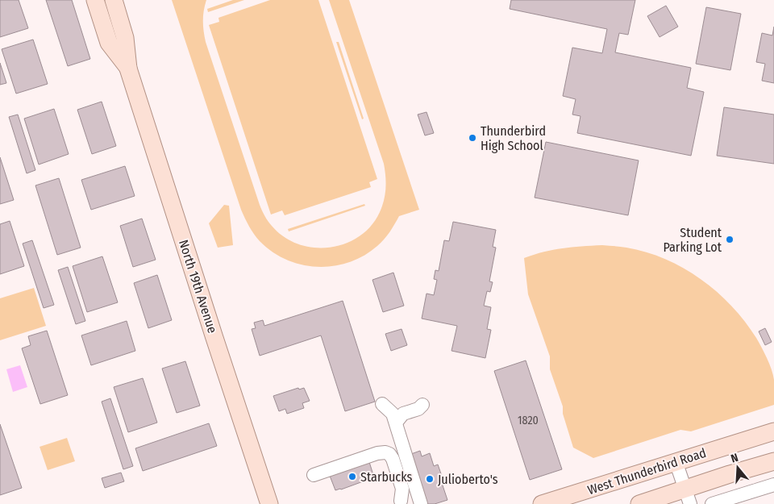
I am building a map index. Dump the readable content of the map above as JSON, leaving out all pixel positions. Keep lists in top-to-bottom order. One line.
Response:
{"streets":{"main road":["North 19th Avenue","West Thunderbird Road"]},"places":["Thunderbird High School","Student Parking Lot","Starbucks","Julioberto's"],"house_numbers":["1820"],"north":"top"}
